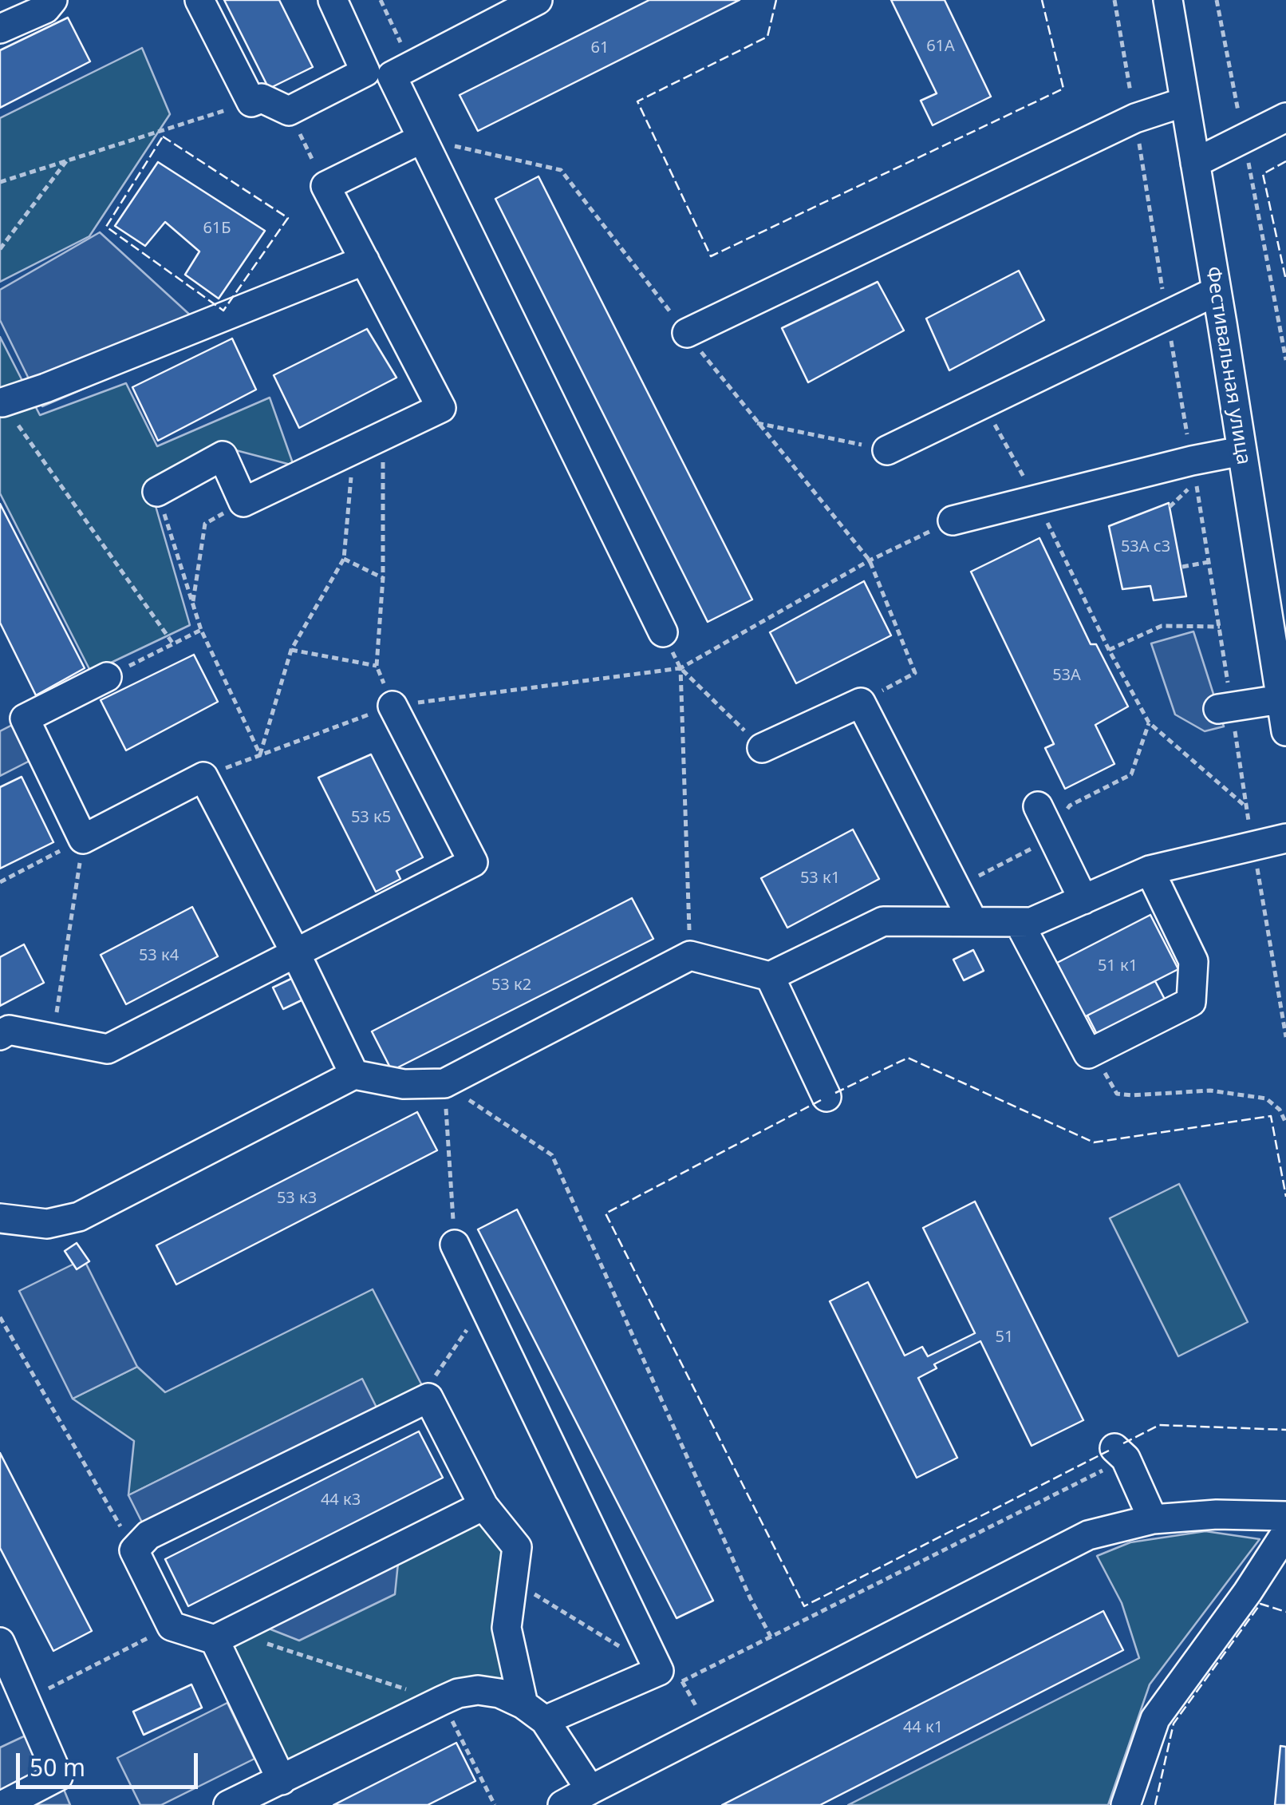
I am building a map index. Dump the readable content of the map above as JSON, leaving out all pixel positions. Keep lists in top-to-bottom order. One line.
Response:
{"streets":{"street":["Фестивальная улица"]},"house_numbers":["61А","61","61Б","53А с3","53А","53 к5","53 к1","53 к4","51 к1","53 к2","53 к3","51","44 к3","44 к1"],"scale_bar":"50 m"}
